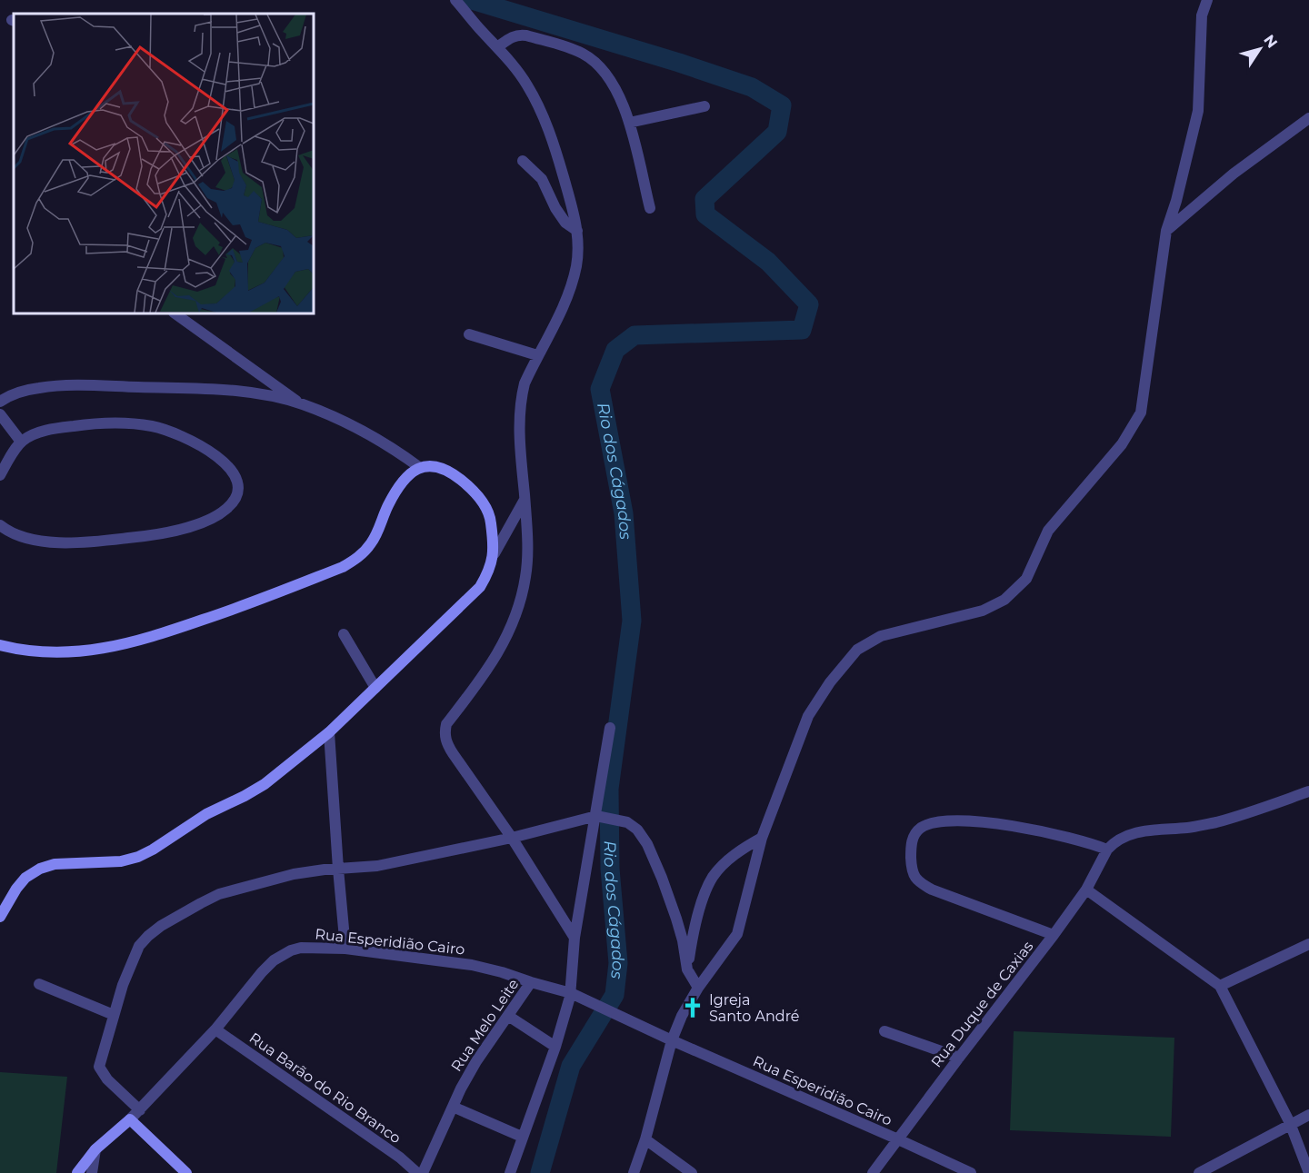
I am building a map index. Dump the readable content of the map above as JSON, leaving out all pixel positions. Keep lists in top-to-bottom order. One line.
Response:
{"streets":{"street":["Rua Esperidião Cairo","Rua Duque de Caxias","Rua Melo Leite","Rua Barão do Rio Branco"]},"crossings":[["Rua Esperidião Cairo","Rua Duque de Caxias"],["Rua Esperidião Cairo","Rua Melo Leite"],["Rua Esperidião Cairo","Rua Barão do Rio Branco"]],"water":["Rio dos Cágados"],"places":{"church":["Igreja Santo André"]},"north":"top right"}
